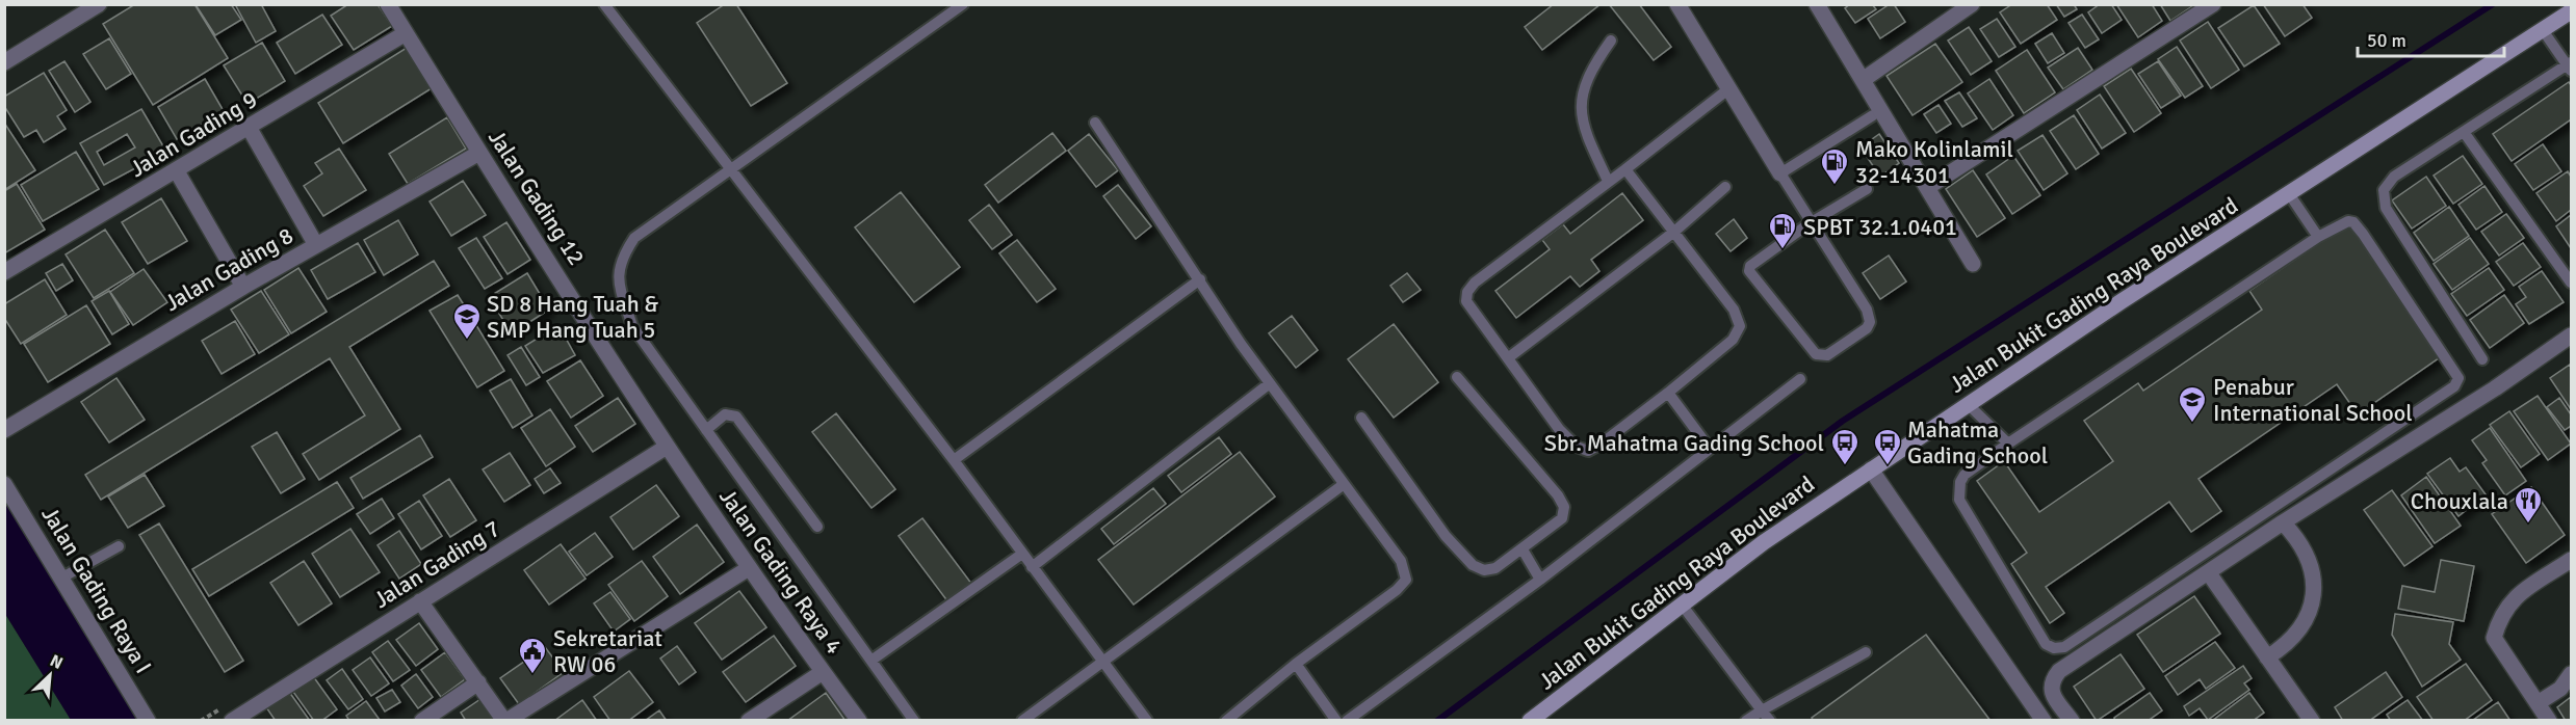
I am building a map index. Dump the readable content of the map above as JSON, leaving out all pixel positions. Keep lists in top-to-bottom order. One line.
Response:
{"streets":{"street":["Jalan Gading 9","Jalan Gading 12","Jalan Gading 8","Jalan Bukit Gading Raya Boulevard","Jalan Gading 7","Jalan Gading Raya 4","Jalan Gading Raya I"]},"crossings":[["Jalan Gading 9","Jalan Gading 12"],["Jalan Gading 12","Jalan Gading 8"],["Jalan Gading 12","Jalan Gading 7"],["Jalan Gading 12","Jalan Gading Raya 4"],["Jalan Gading 7","Jalan Gading Raya 4"]],"places":{"fuel station":["Mako Kolinlamil 32-14301","SPBT 32.1.0401"],"school or university":["SD 8 Hang Tuah & SMP Hang Tuah 5","Penabur International School"],"bus stop":["Sbr. Mahatma Gading School","Mahatma Gading School"],"restaurant":["Chouxlala"],"public building":["Sekretariat RW 06"]},"scale_bar":"50 m","north":"top right"}
